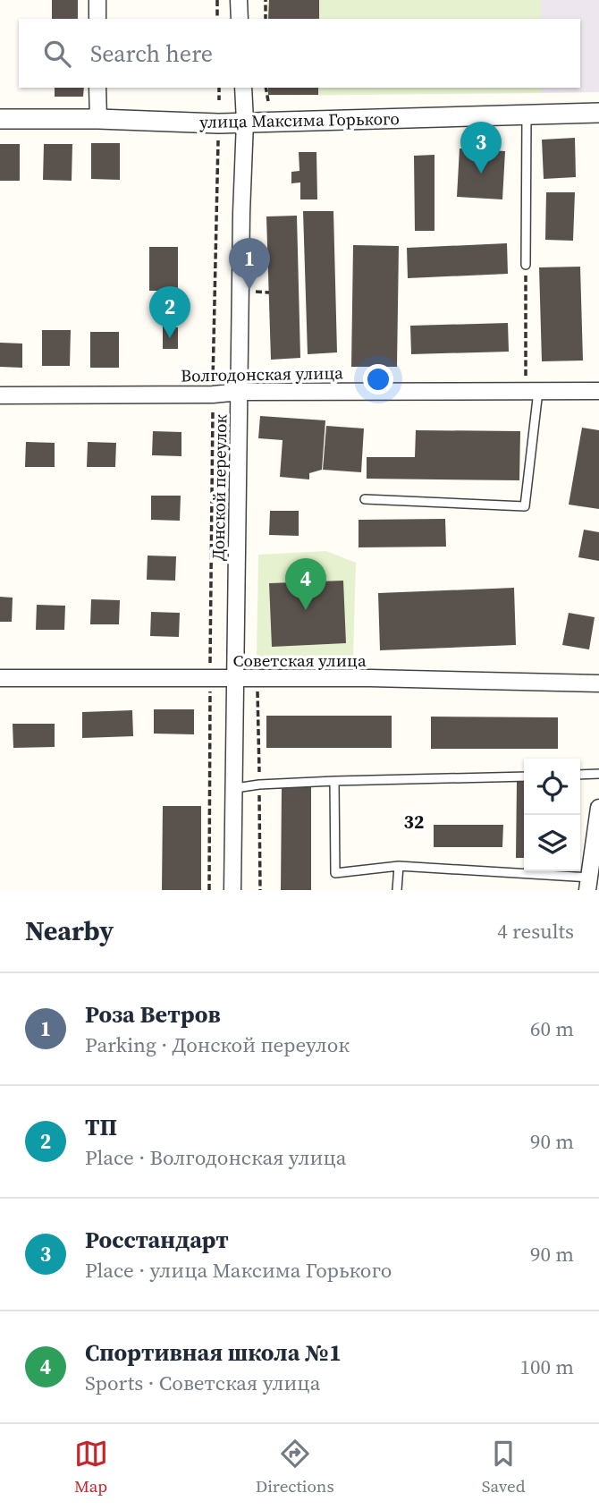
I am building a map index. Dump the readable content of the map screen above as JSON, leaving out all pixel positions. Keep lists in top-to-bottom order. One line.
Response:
{"streets":{"street":["улица Максима Горького","Волгодонская улица","Донской переулок","Советская улица"]},"crossings":[["улица Максима Горького","Донской переулок"],["Волгодонская улица","Донской переулок"],["Донской переулок","Советская улица"]],"districts":["32"],"page":{"search":"Search here","pins":["3","1","2","4"],"heading":["Nearby","4 results"],"list":[{"mark":"1","name":"Роза Ветров","note":"Parking · Донской переулок","value":"60 m"},{"mark":"2","name":"ТП","note":"Place · Волгодонская улица","value":"90 m"},{"mark":"3","name":"Росстандарт","note":"Place · улица Максима Горького","value":"90 m"},{"mark":"4","name":"Спортивная школа №1","note":"Sports · Советская улица","value":"100 m"}],"nav":["Map","Directions","Saved"]}}
